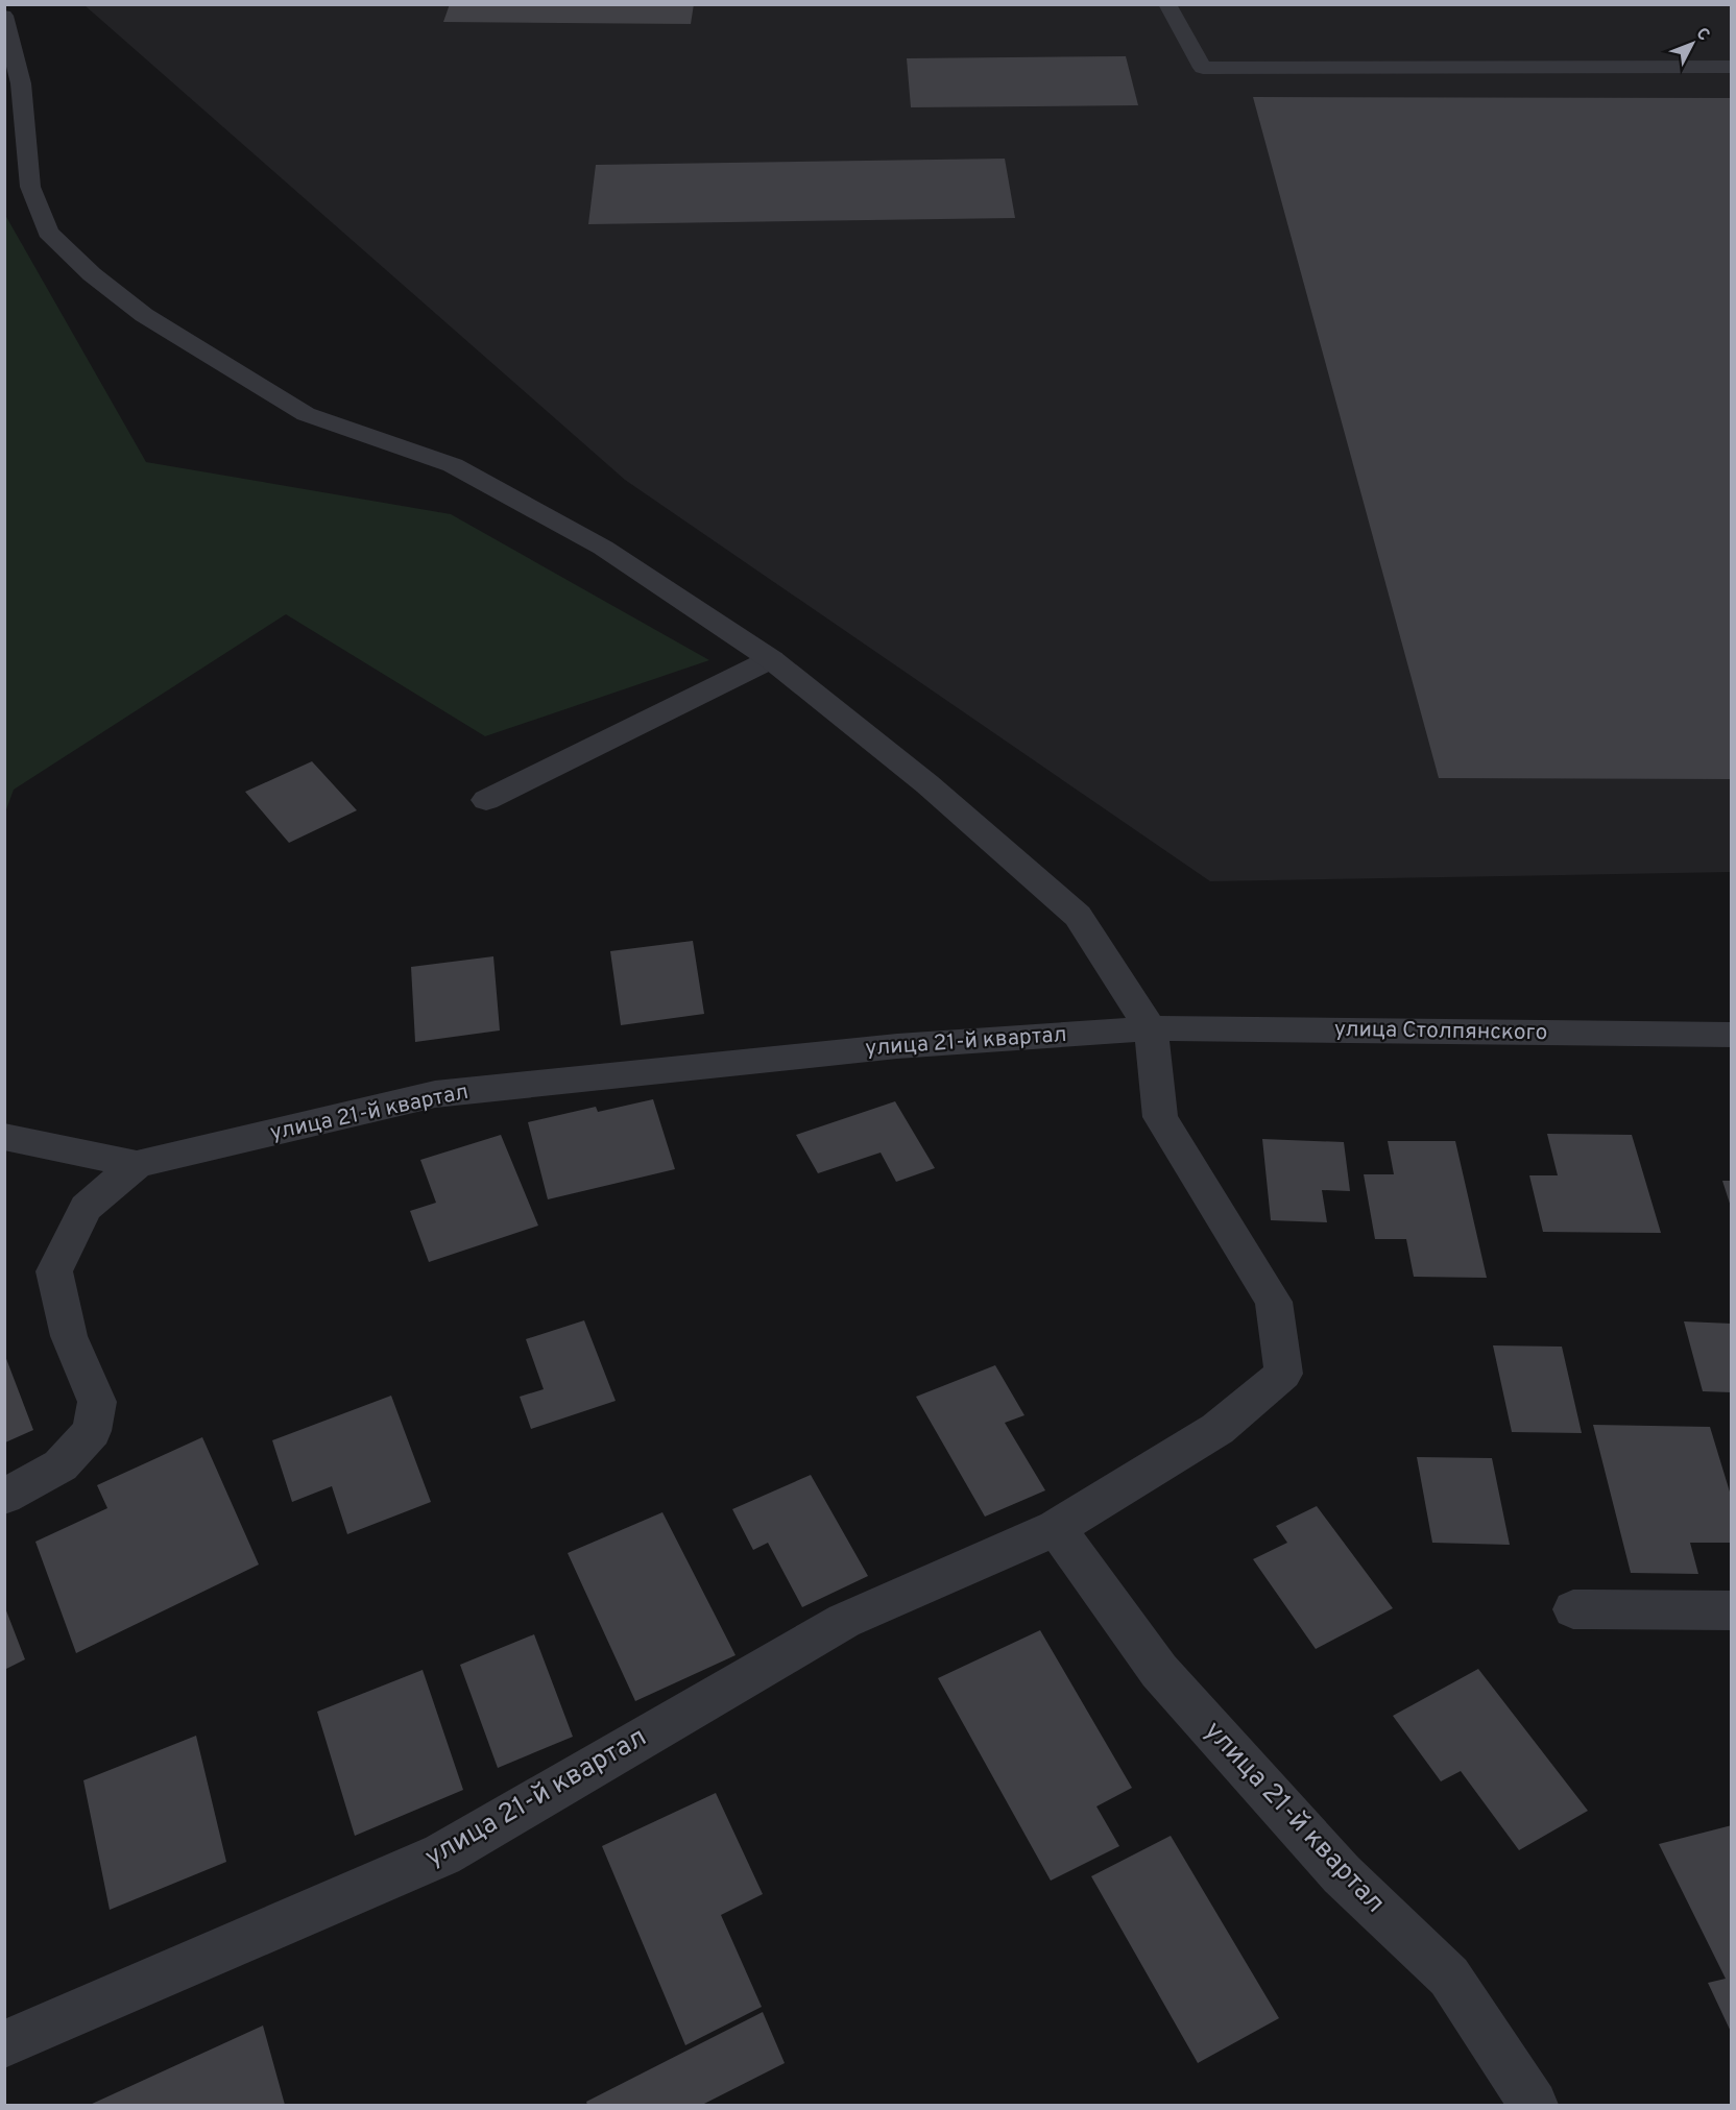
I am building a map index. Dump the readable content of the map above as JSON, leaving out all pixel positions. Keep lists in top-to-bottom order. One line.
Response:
{"streets":{"street":["улица Столпянского","улица 21-й квартал"]},"crossings":[["улица Столпянского","улица 21-й квартал"]],"north":"top right"}
